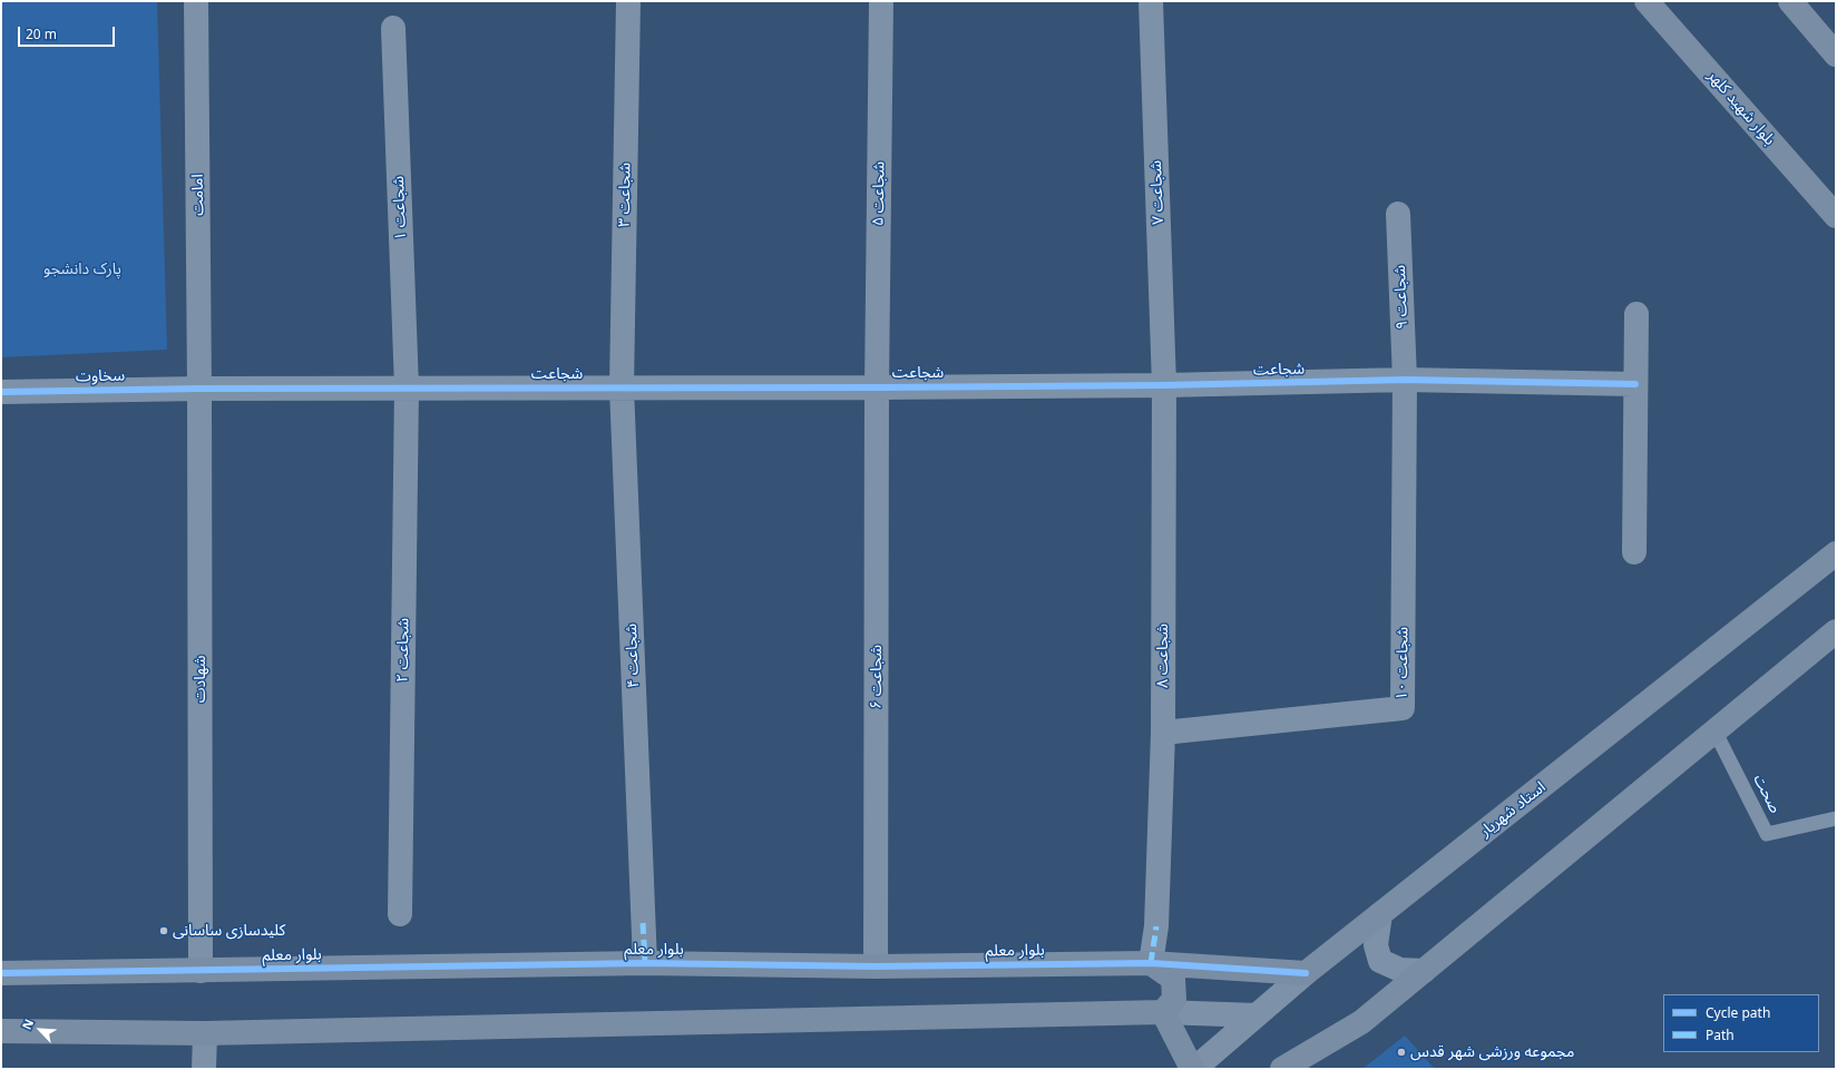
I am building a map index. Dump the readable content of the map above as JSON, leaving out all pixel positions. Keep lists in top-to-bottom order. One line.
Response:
{"streets":{"street":["بلوار شهید کلهر","شجاعت ۷","شجاعت ۵","امامت","شجاعت ۳","شجاعت ۱","شجاعت ۹","شجاعت","سخاوت","شجاعت ۲","شجاعت ۴","شجاعت ۸","شجاعت ۱۰","شجاعت ۶","شهادت","استاد شهریار","بلوار معلم"],"lane":["صحت"]},"crossings":[["شجاعت ۷","شجاعت"],["شجاعت ۷","شجاعت ۸"],["شجاعت ۵","شجاعت"],["شجاعت ۵","شجاعت ۶"],["امامت","شجاعت"],["امامت","سخاوت"],["امامت","شهادت"],["شجاعت ۳","شجاعت"],["شجاعت ۳","شجاعت ۴"],["شجاعت ۱","شجاعت"],["شجاعت ۱","شجاعت ۲"],["شجاعت ۹","شجاعت"],["شجاعت ۹","شجاعت ۱۰"],["شجاعت","سخاوت"],["شجاعت","شجاعت ۲"],["شجاعت","شجاعت ۴"],["شجاعت","شجاعت ۸"],["شجاعت","شجاعت ۱۰"],["شجاعت","شجاعت ۶"],["شجاعت","شهادت"],["سخاوت","شهادت"],["شجاعت ۴","بلوار معلم"],["شجاعت ۸","شجاعت ۱۰"],["شجاعت ۸","بلوار معلم"],["شجاعت ۶","بلوار معلم"],["شهادت","بلوار معلم"],["استاد شهریار","بلوار معلم"]],"parks":["پارک دانشجو"],"places":["کلیدسازی ساسانی","مجموعه ورزشی شهر قدس"],"legend":["Cycle path","Path"],"scale_bar":"20 m","north":"top left"}
